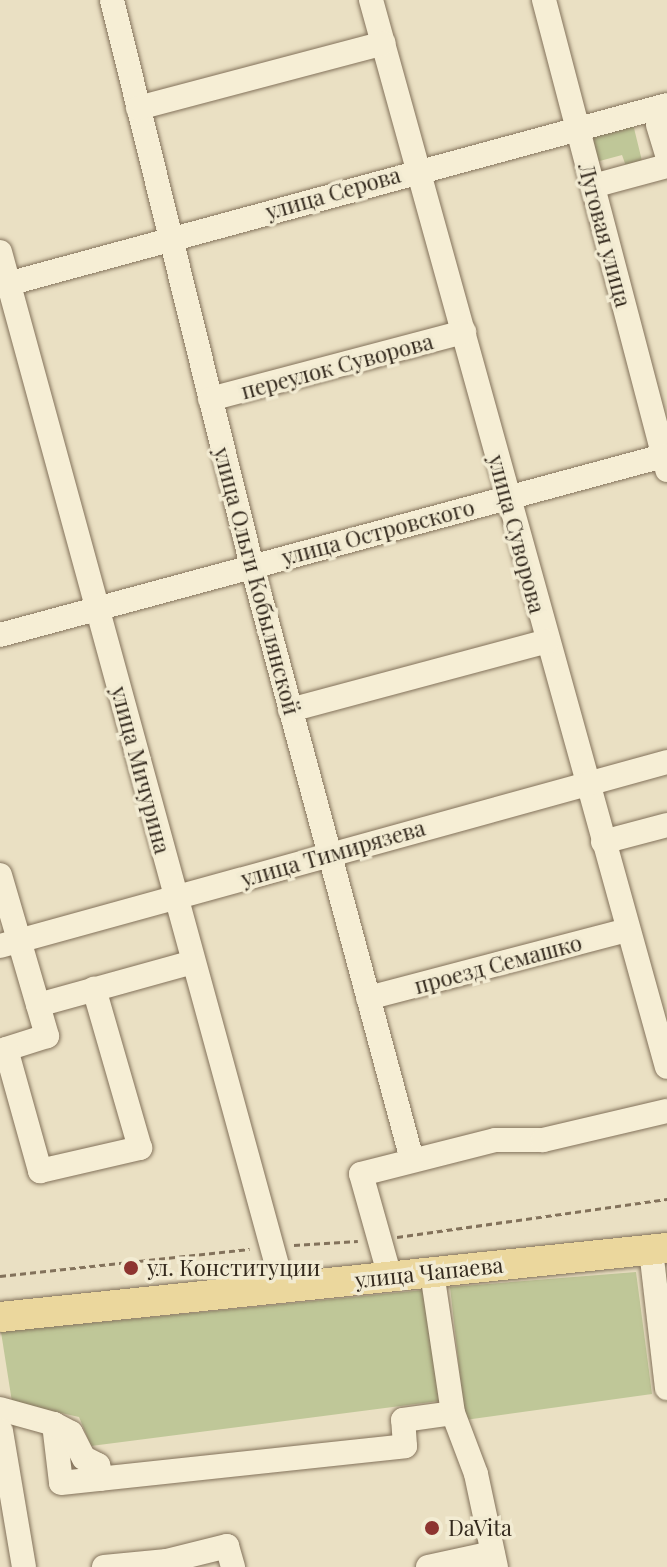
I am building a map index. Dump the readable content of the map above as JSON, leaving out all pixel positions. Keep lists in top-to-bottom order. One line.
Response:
{"streets":{"main road":["улица Чапаева"],"street":["улица Серова","Луговая улица","переулок Суворова","улица Островского","улица Суворова","улица Ольги Кобылянской","улица Мичурина","улица Тимирязева","проезд Семашко"]},"crossings":[["улица Серова","Луговая улица"],["улица Серова","улица Суворова"],["улица Серова","улица Ольги Кобылянской"],["улица Серова","улица Мичурина"],["Луговая улица","улица Островского"],["переулок Суворова","улица Суворова"],["переулок Суворова","улица Ольги Кобылянской"],["улица Островского","улица Суворова"],["улица Островского","улица Ольги Кобылянской"],["улица Островского","улица Мичурина"],["улица Суворова","улица Тимирязева"],["улица Суворова","проезд Семашко"],["улица Ольги Кобылянской","улица Тимирязева"],["улица Ольги Кобылянской","проезд Семашко"],["улица Мичурина","улица Тимирязева"],["улица Мичурина","улица Чапаева"]],"places":["ул. Конституции","DaVita"]}
